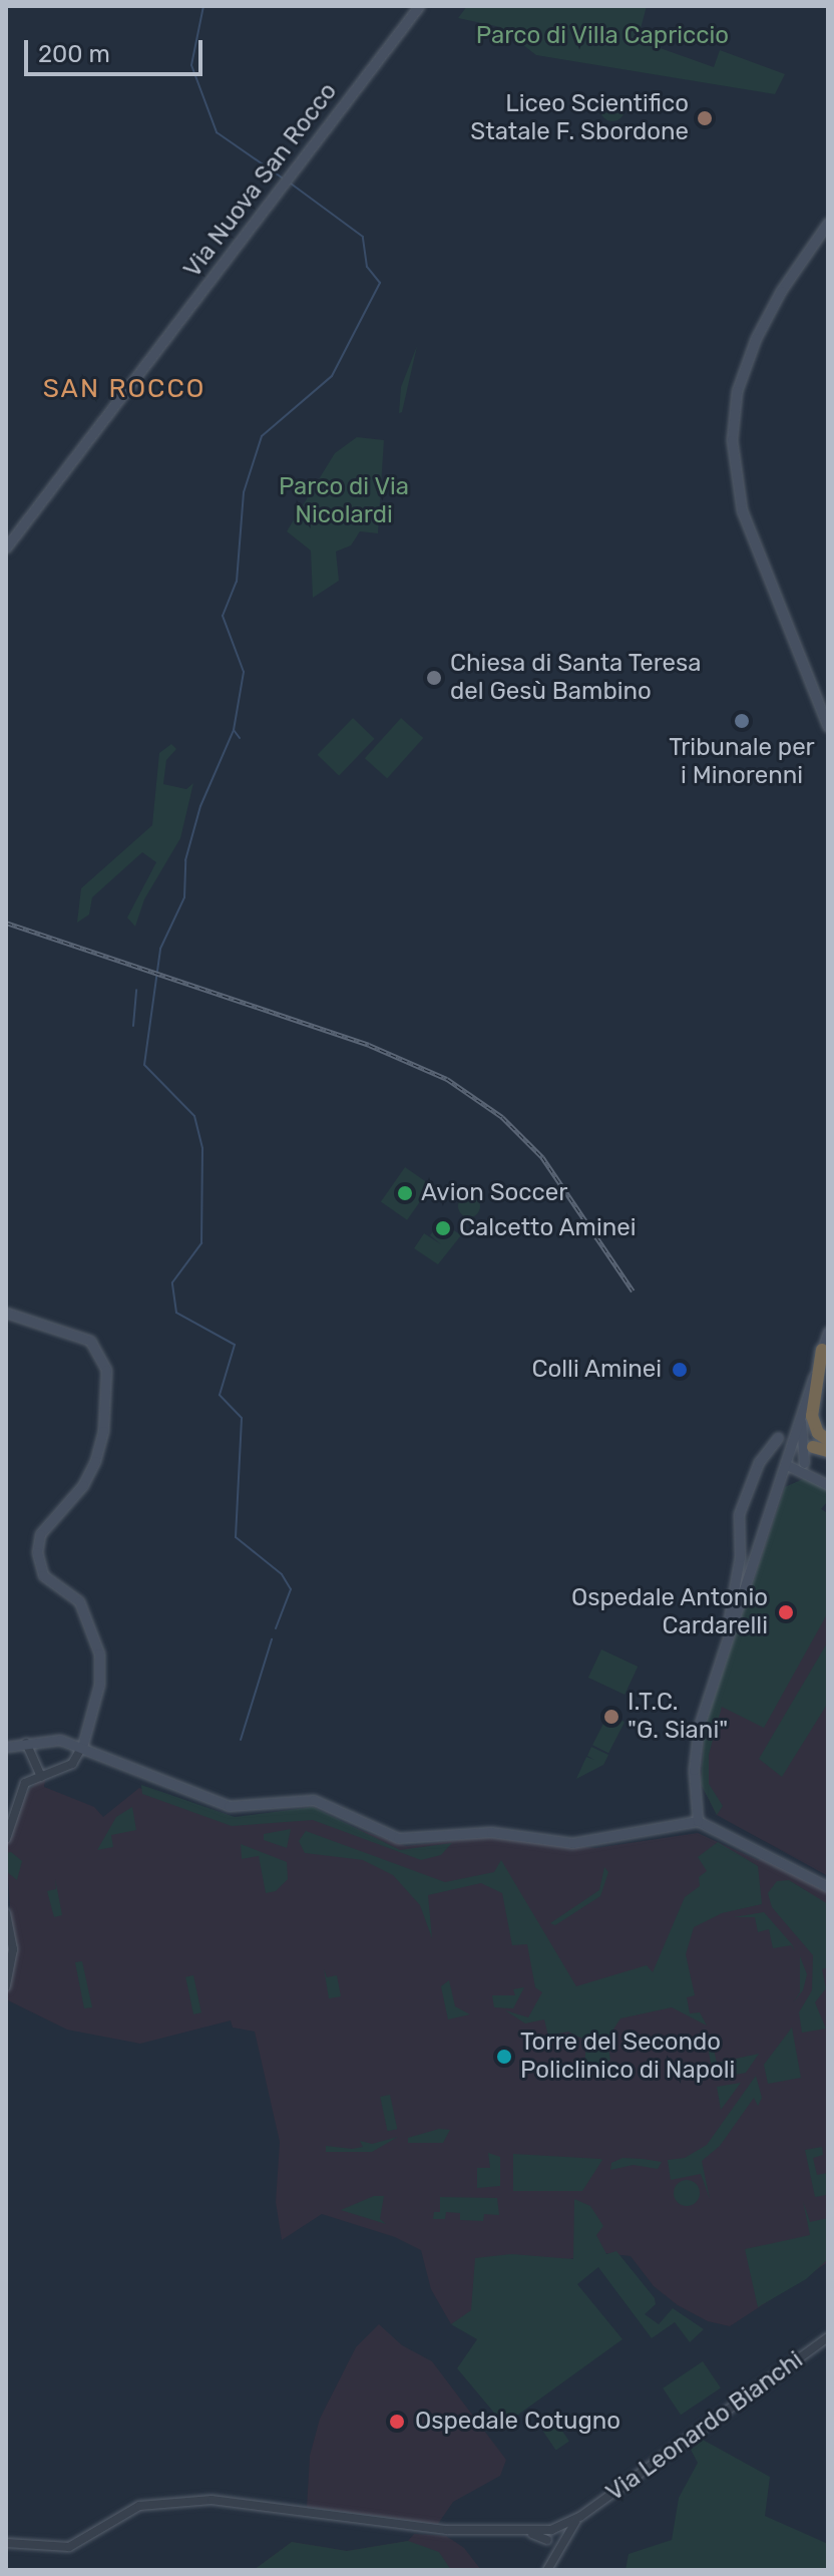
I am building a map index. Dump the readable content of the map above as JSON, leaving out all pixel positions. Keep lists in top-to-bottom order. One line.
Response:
{"streets":{"main road":["Via Nuova San Rocco"],"street":["Via Leonardo Bianchi"]},"districts":["SAN ROCCO"],"parks":["Parco di Villa Capriccio","Parco di Via Nicolardi"],"places":["Liceo Scientifico Statale F. Sbordone","Chiesa di Santa Teresa del Gesù Bambino","Tribunale per i Minorenni","Avion Soccer","Calcetto Aminei","Colli Aminei","Ospedale Antonio Cardarelli","I.T.C. \"G. Siani\"","Torre del Secondo Policlinico di Napoli","Ospedale Cotugno"],"scale_bar":"200 m"}
